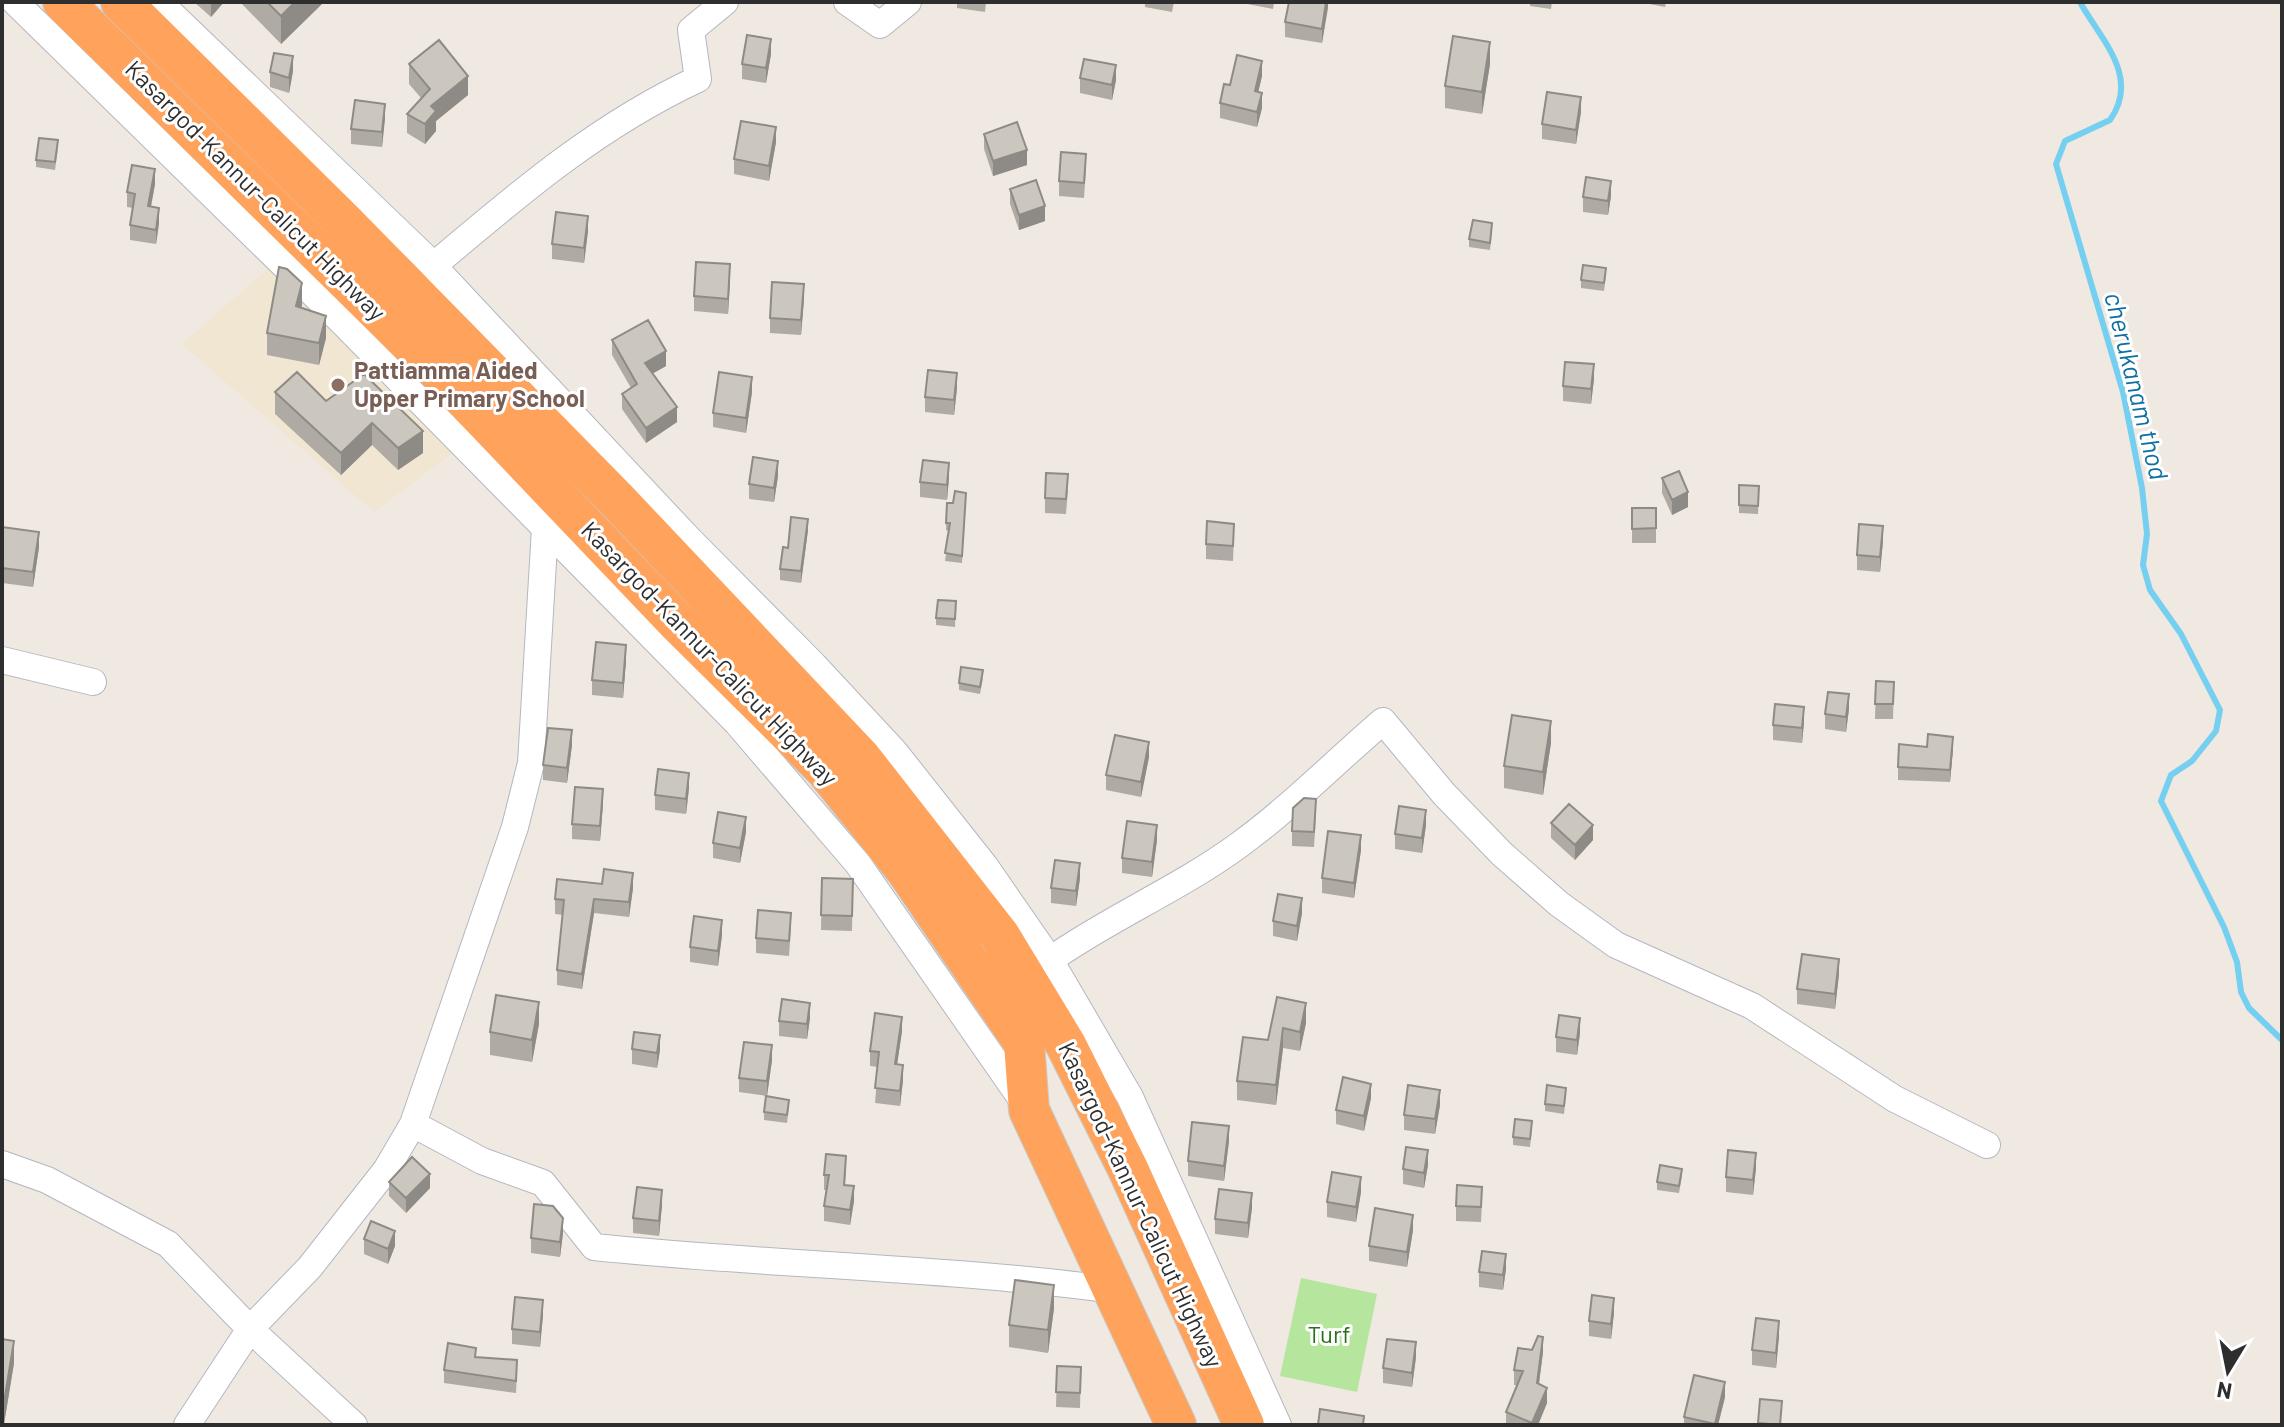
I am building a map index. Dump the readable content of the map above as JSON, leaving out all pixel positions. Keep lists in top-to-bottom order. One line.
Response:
{"streets":{"highway":["Kasargod-Kannur-Calicut Highway"]},"water":["cherukanam thod"],"parks":["Turf"],"places":["Pattiamma Aided Upper Primary School"],"north":"bottom"}
